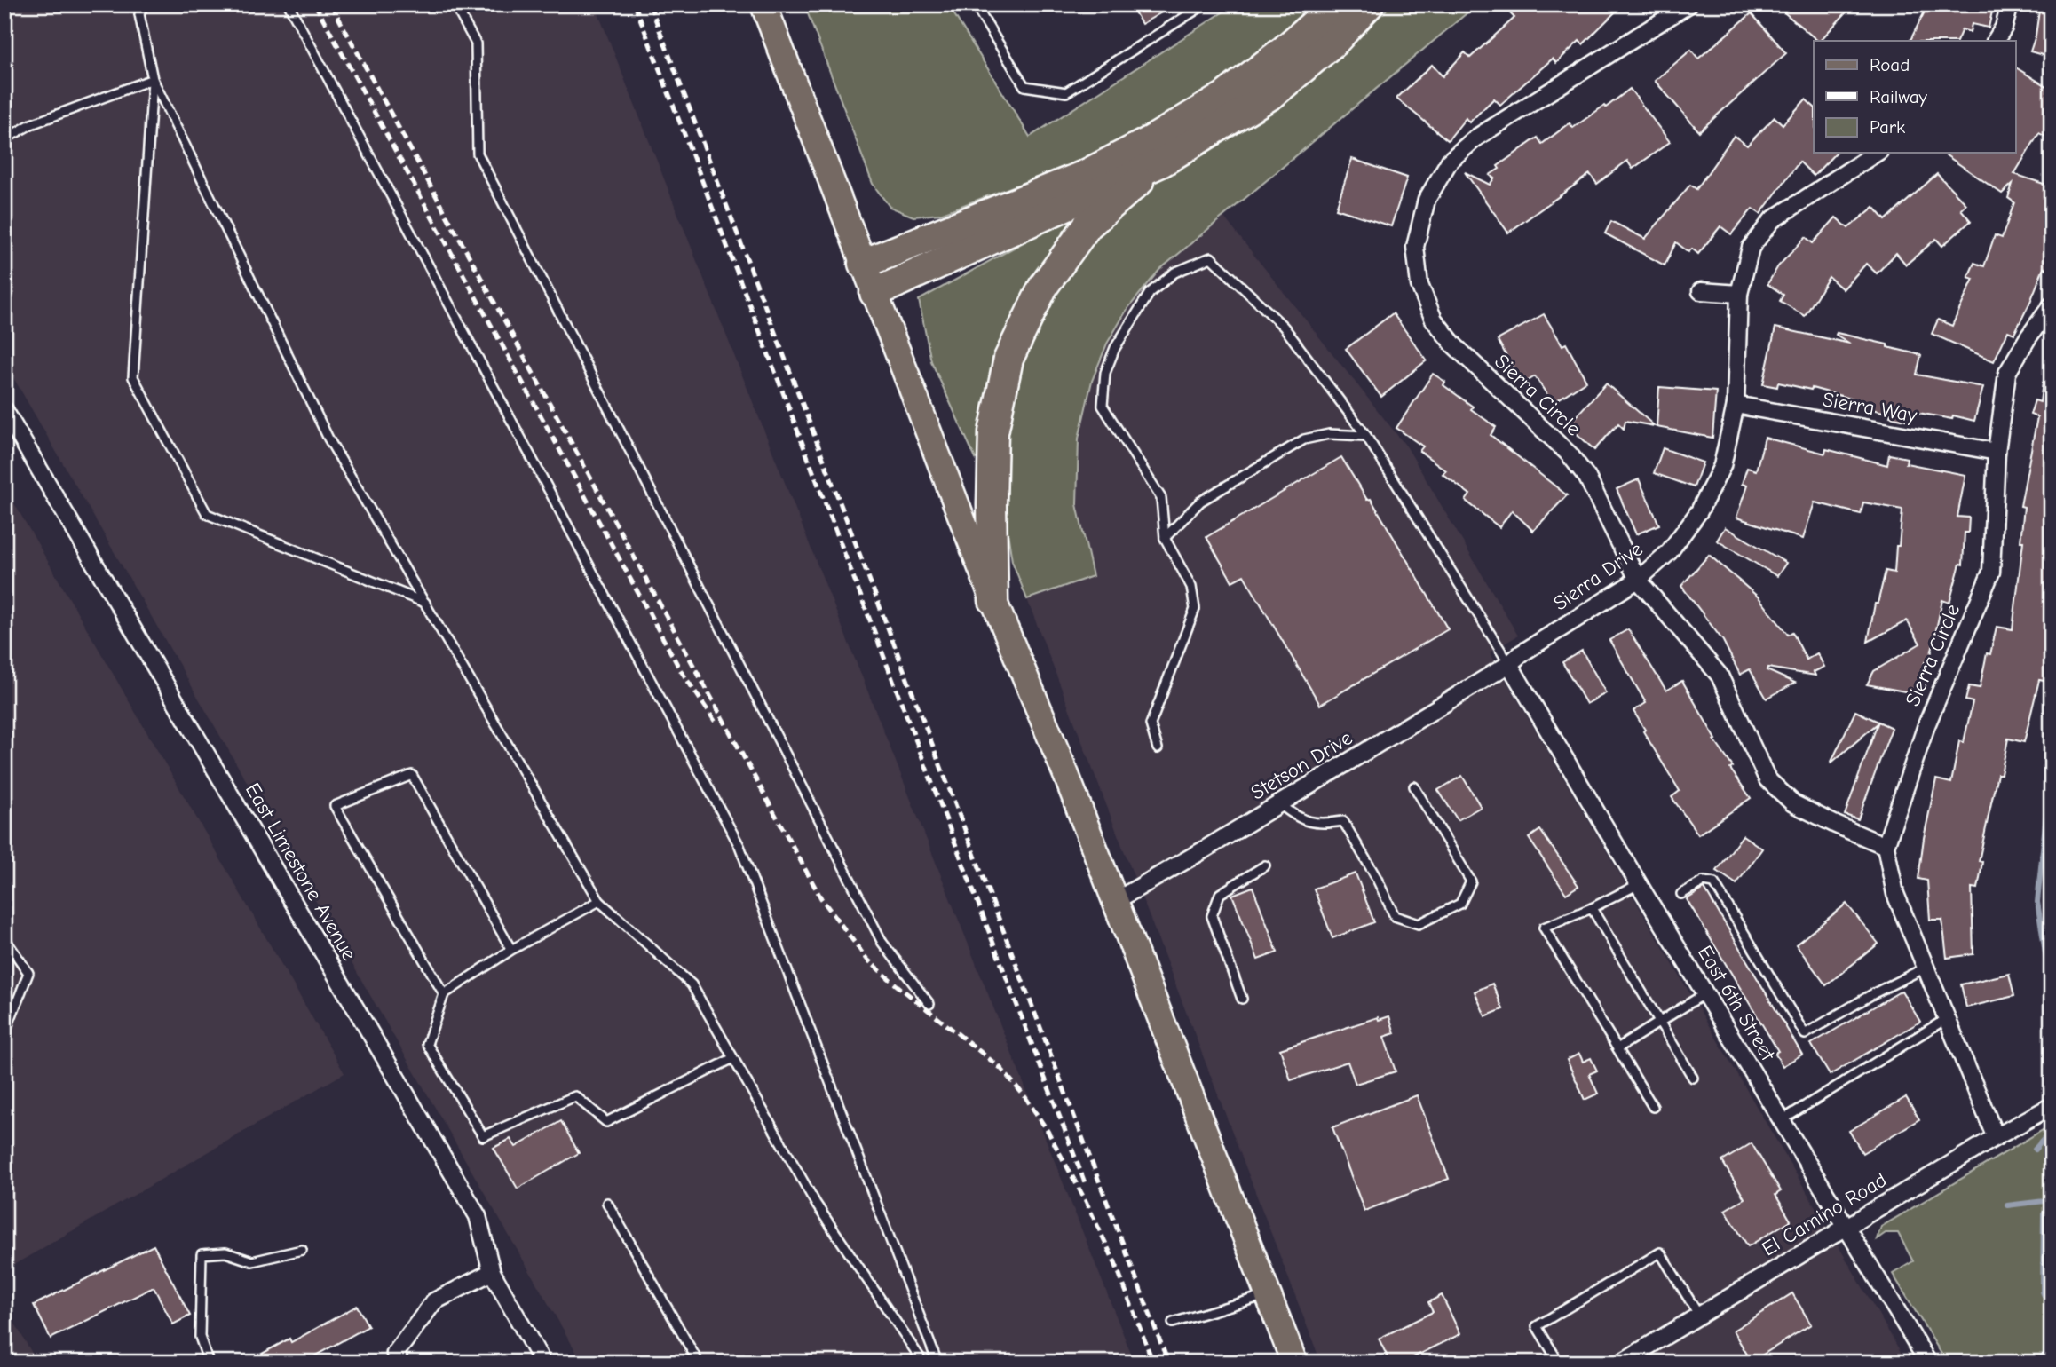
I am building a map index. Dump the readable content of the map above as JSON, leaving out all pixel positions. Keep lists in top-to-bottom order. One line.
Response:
{"streets":{"street":["Sierra Circle","Sierra Way","Sierra Drive","Stetson Drive","East Limestone Avenue","East 6th Street","El Camino Road"]},"crossings":[["Sierra Circle","Sierra Way"],["Sierra Circle","Sierra Drive"],["Sierra Way","Sierra Drive"],["Sierra Drive","Stetson Drive"],["Sierra Drive","East 6th Street"],["Stetson Drive","East 6th Street"],["East 6th Street","El Camino Road"]],"legend":["Road","Railway","Park"]}
